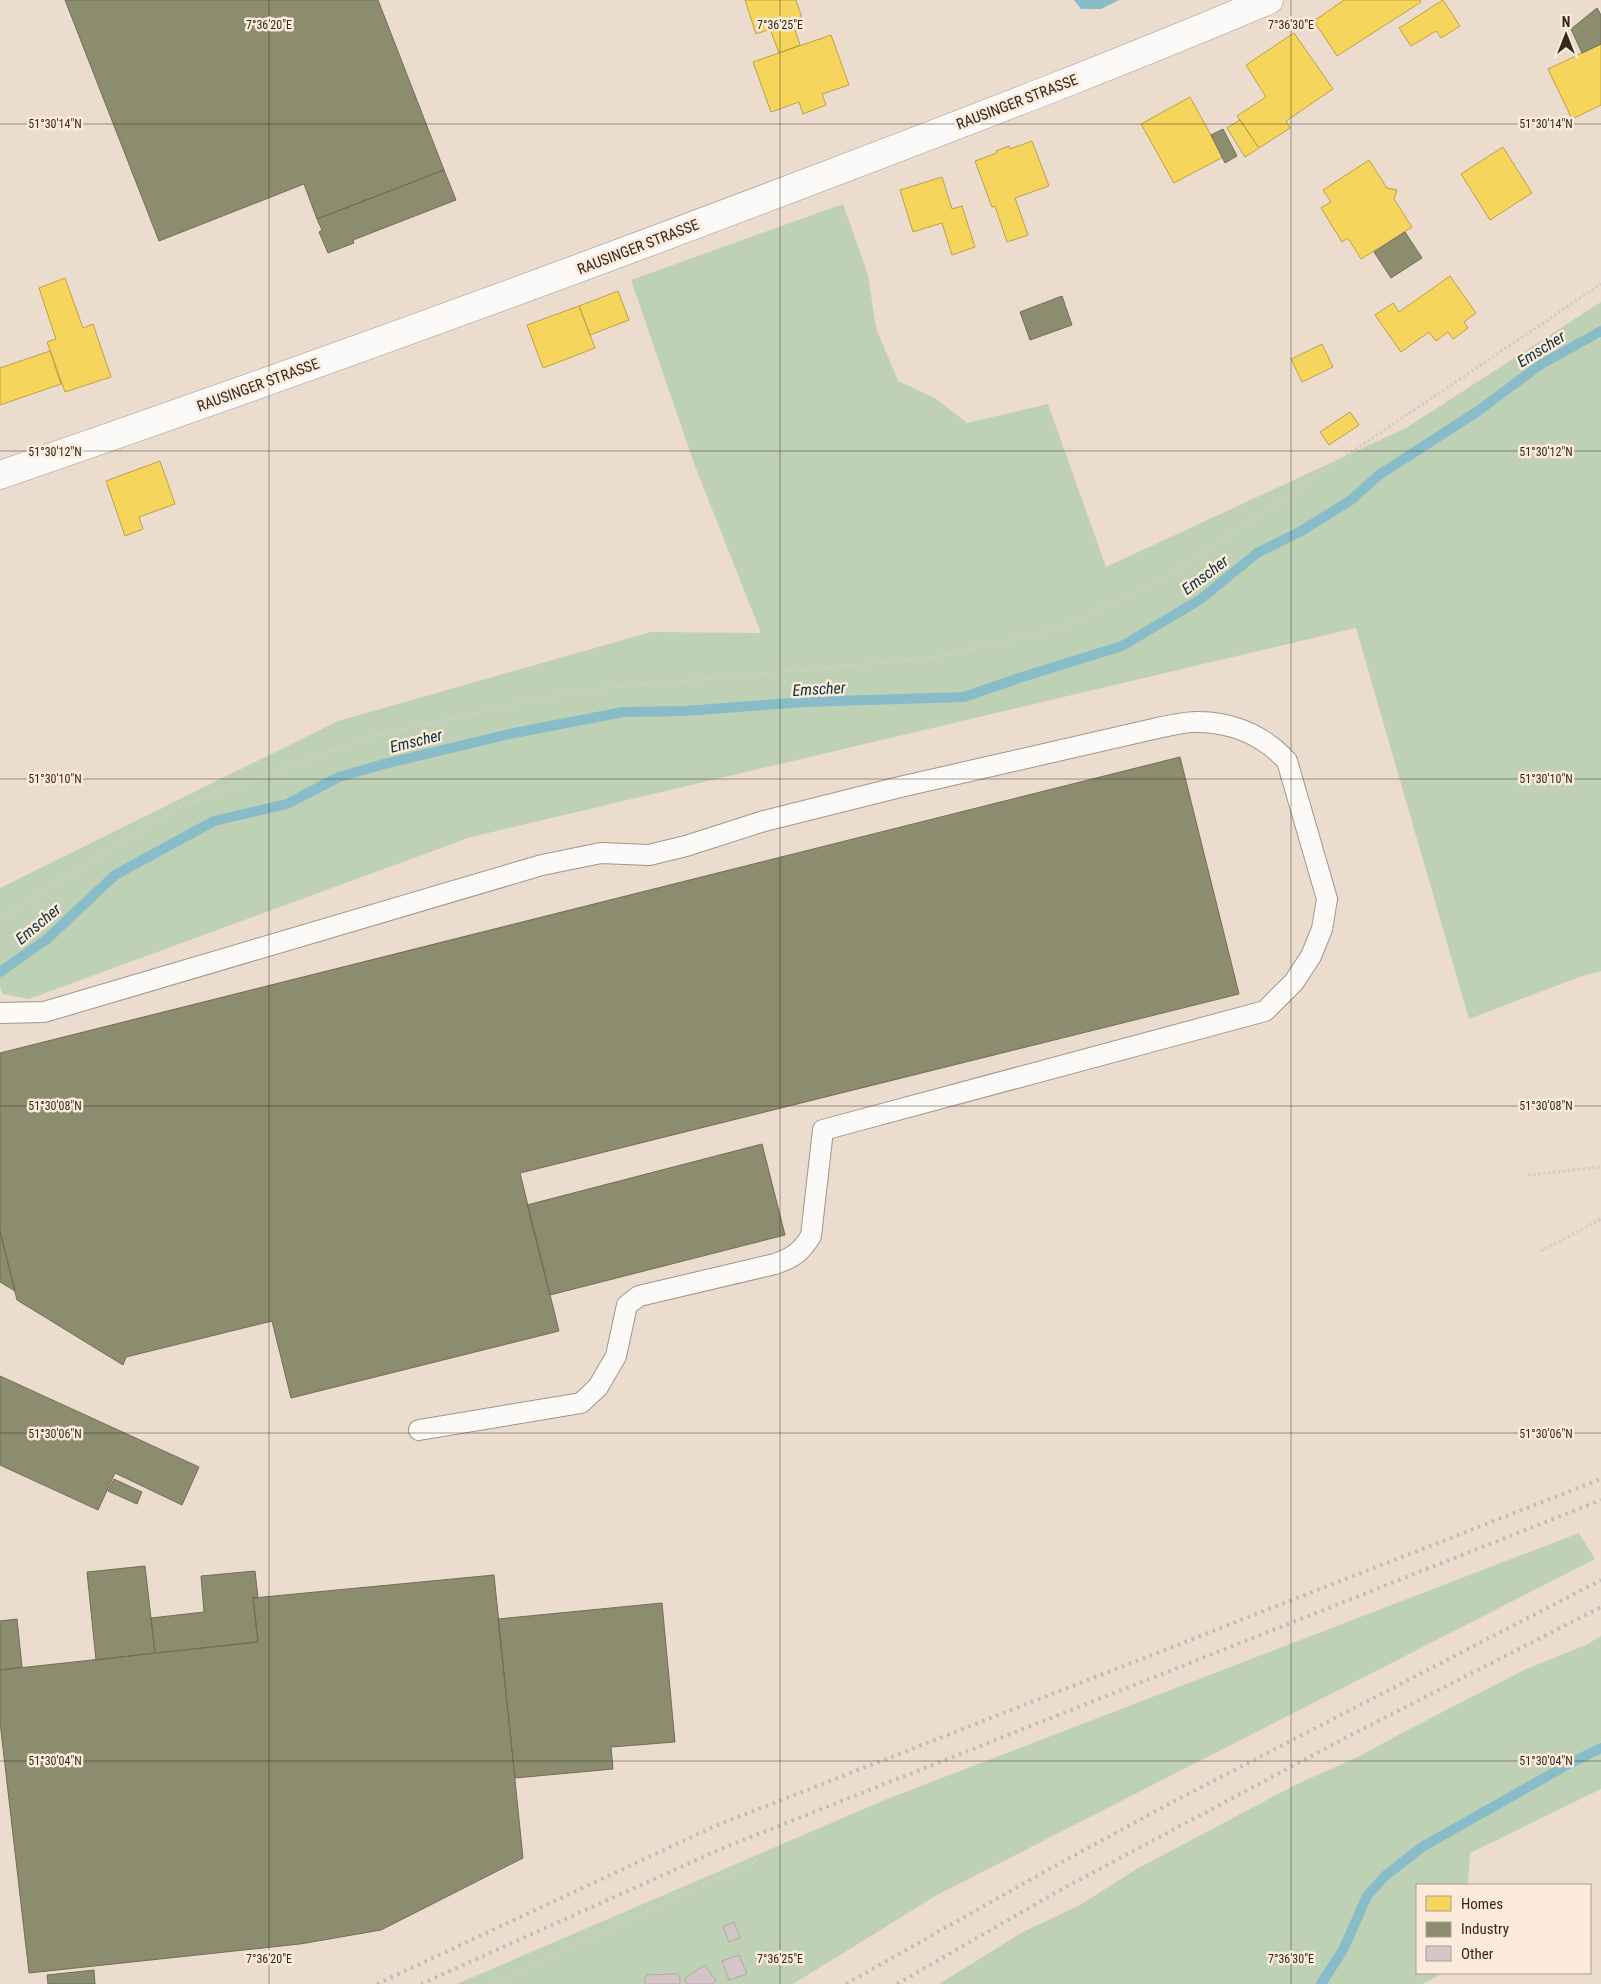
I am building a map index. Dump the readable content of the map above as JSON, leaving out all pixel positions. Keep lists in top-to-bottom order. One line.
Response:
{"streets":{"street":["RAUSINGER STRASSE"]},"water":["Emscher"],"legend":["Homes","Industry","Other"],"north":"top","coordinates":["7°36'20\"E","7°36'25\"E","7°36'30\"E","51°30'14\"N","51°30'12\"N","51°30'10\"N","51°30'08\"N","51°30'06\"N","51°30'04\"N"]}
